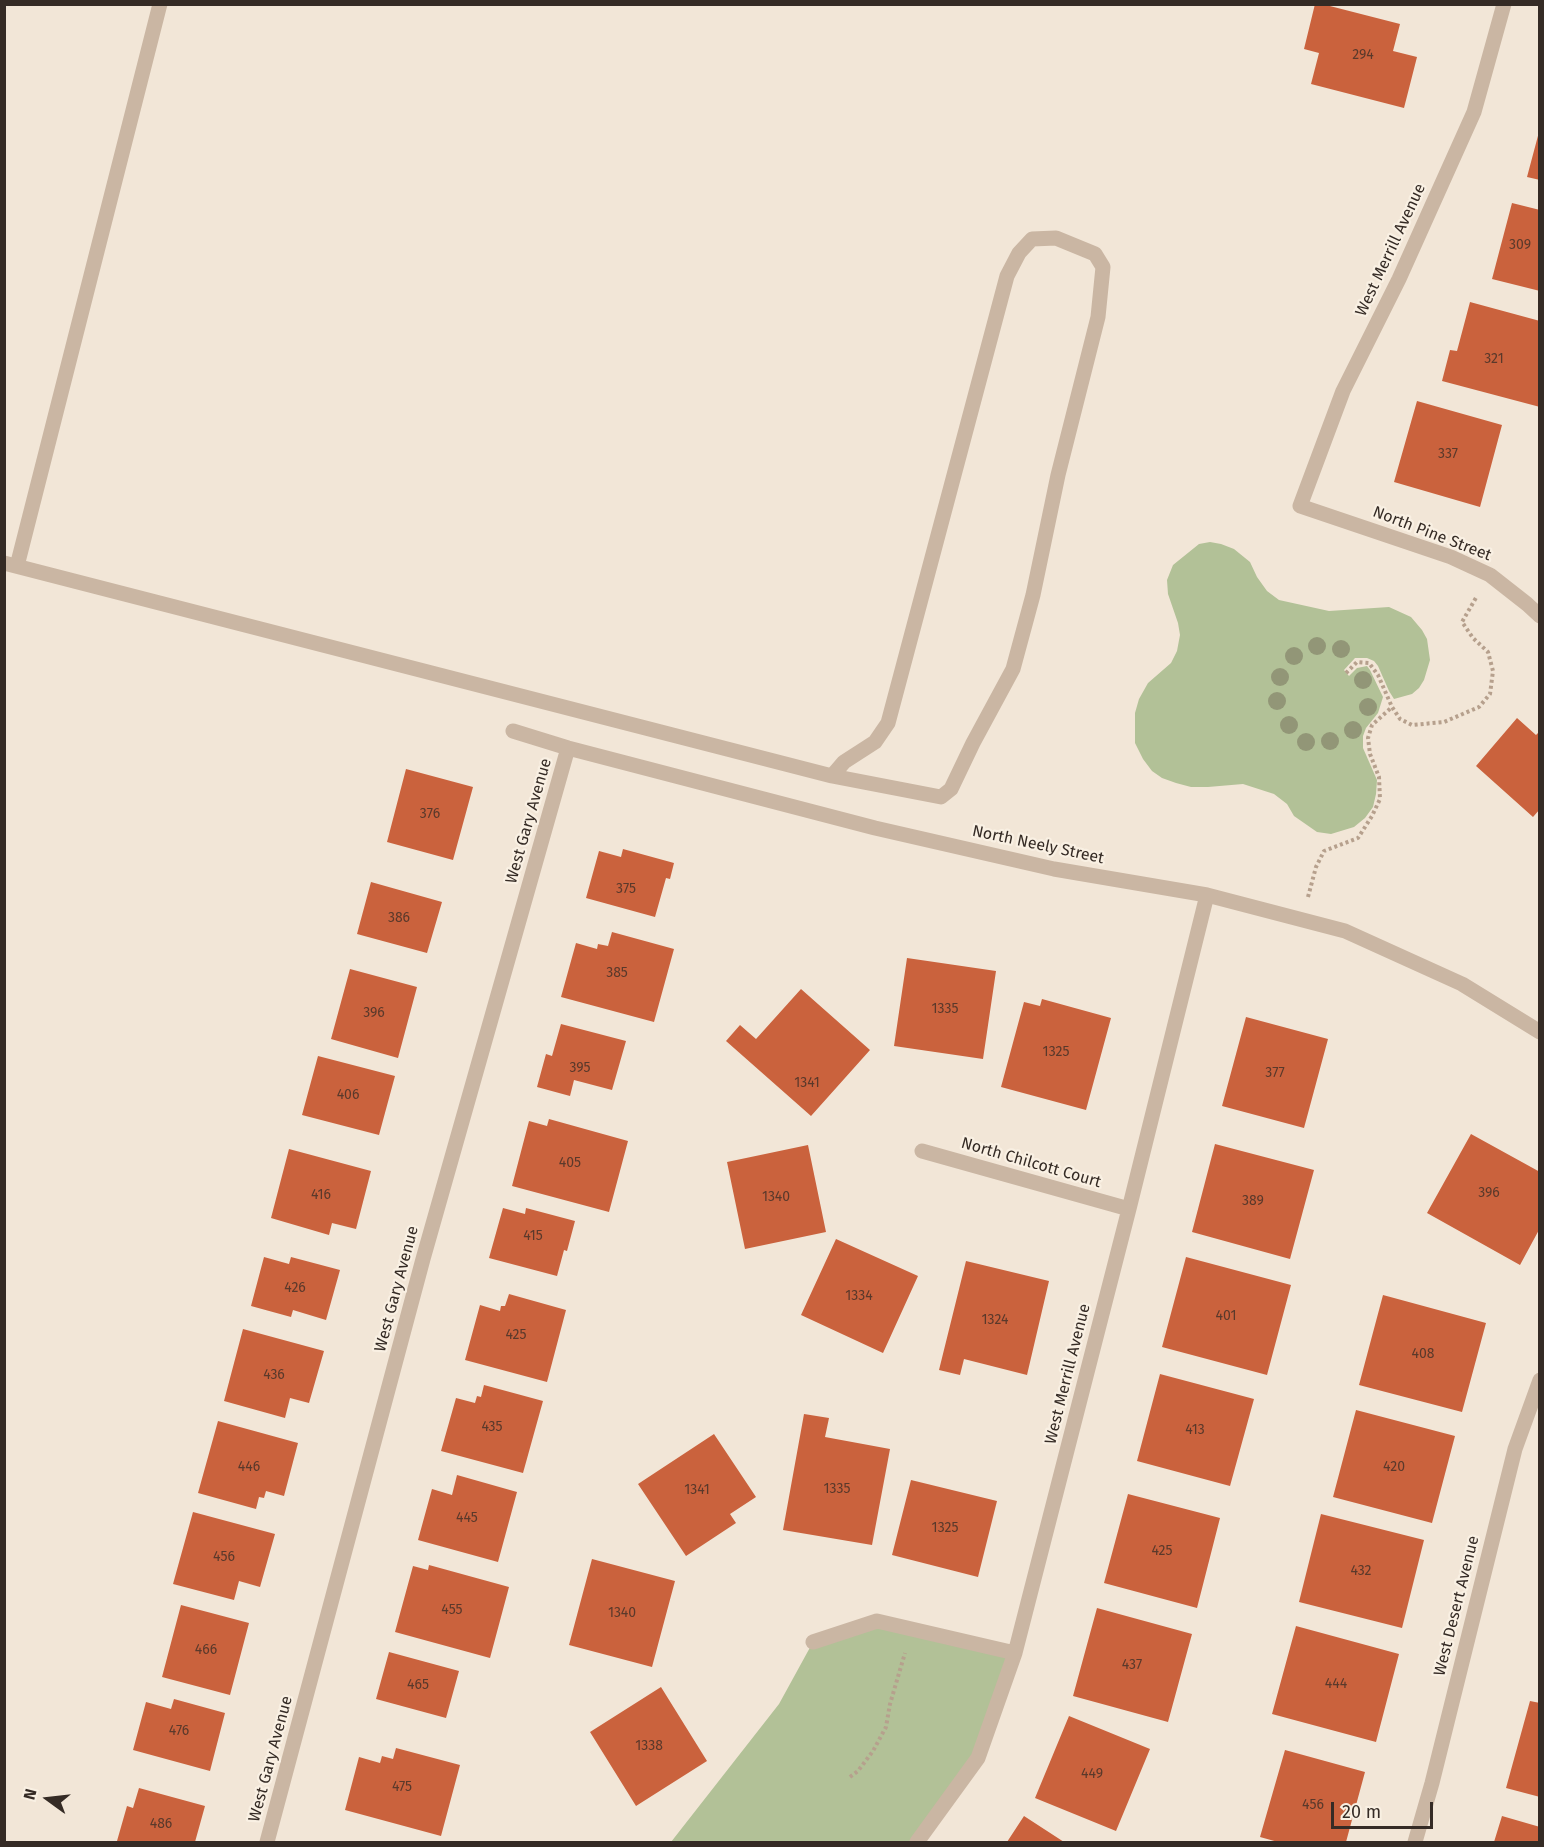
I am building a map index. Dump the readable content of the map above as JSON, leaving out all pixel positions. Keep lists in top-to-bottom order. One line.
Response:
{"streets":{"street":["West Merrill Avenue","North Pine Street","West Gary Avenue","North Neely Street","North Chilcott Court","West Desert Avenue"]},"crossings":[["West Merrill Avenue","North Pine Street"],["West Merrill Avenue","North Neely Street"],["West Merrill Avenue","North Chilcott Court"],["West Gary Avenue","North Neely Street"]],"house_numbers":["294","309","321","337","376","375","386","385","1335","396","1325","395","377","1341","406","405","396","416","1340","389","415","426","1334","401","1324","425","408","436","435","413","446","420","1335","1341","445","1325","425","456","432","455","1340","466","437","444","465","476","1338","449","475","456","486"],"scale_bar":"20 m","north":"left"}
